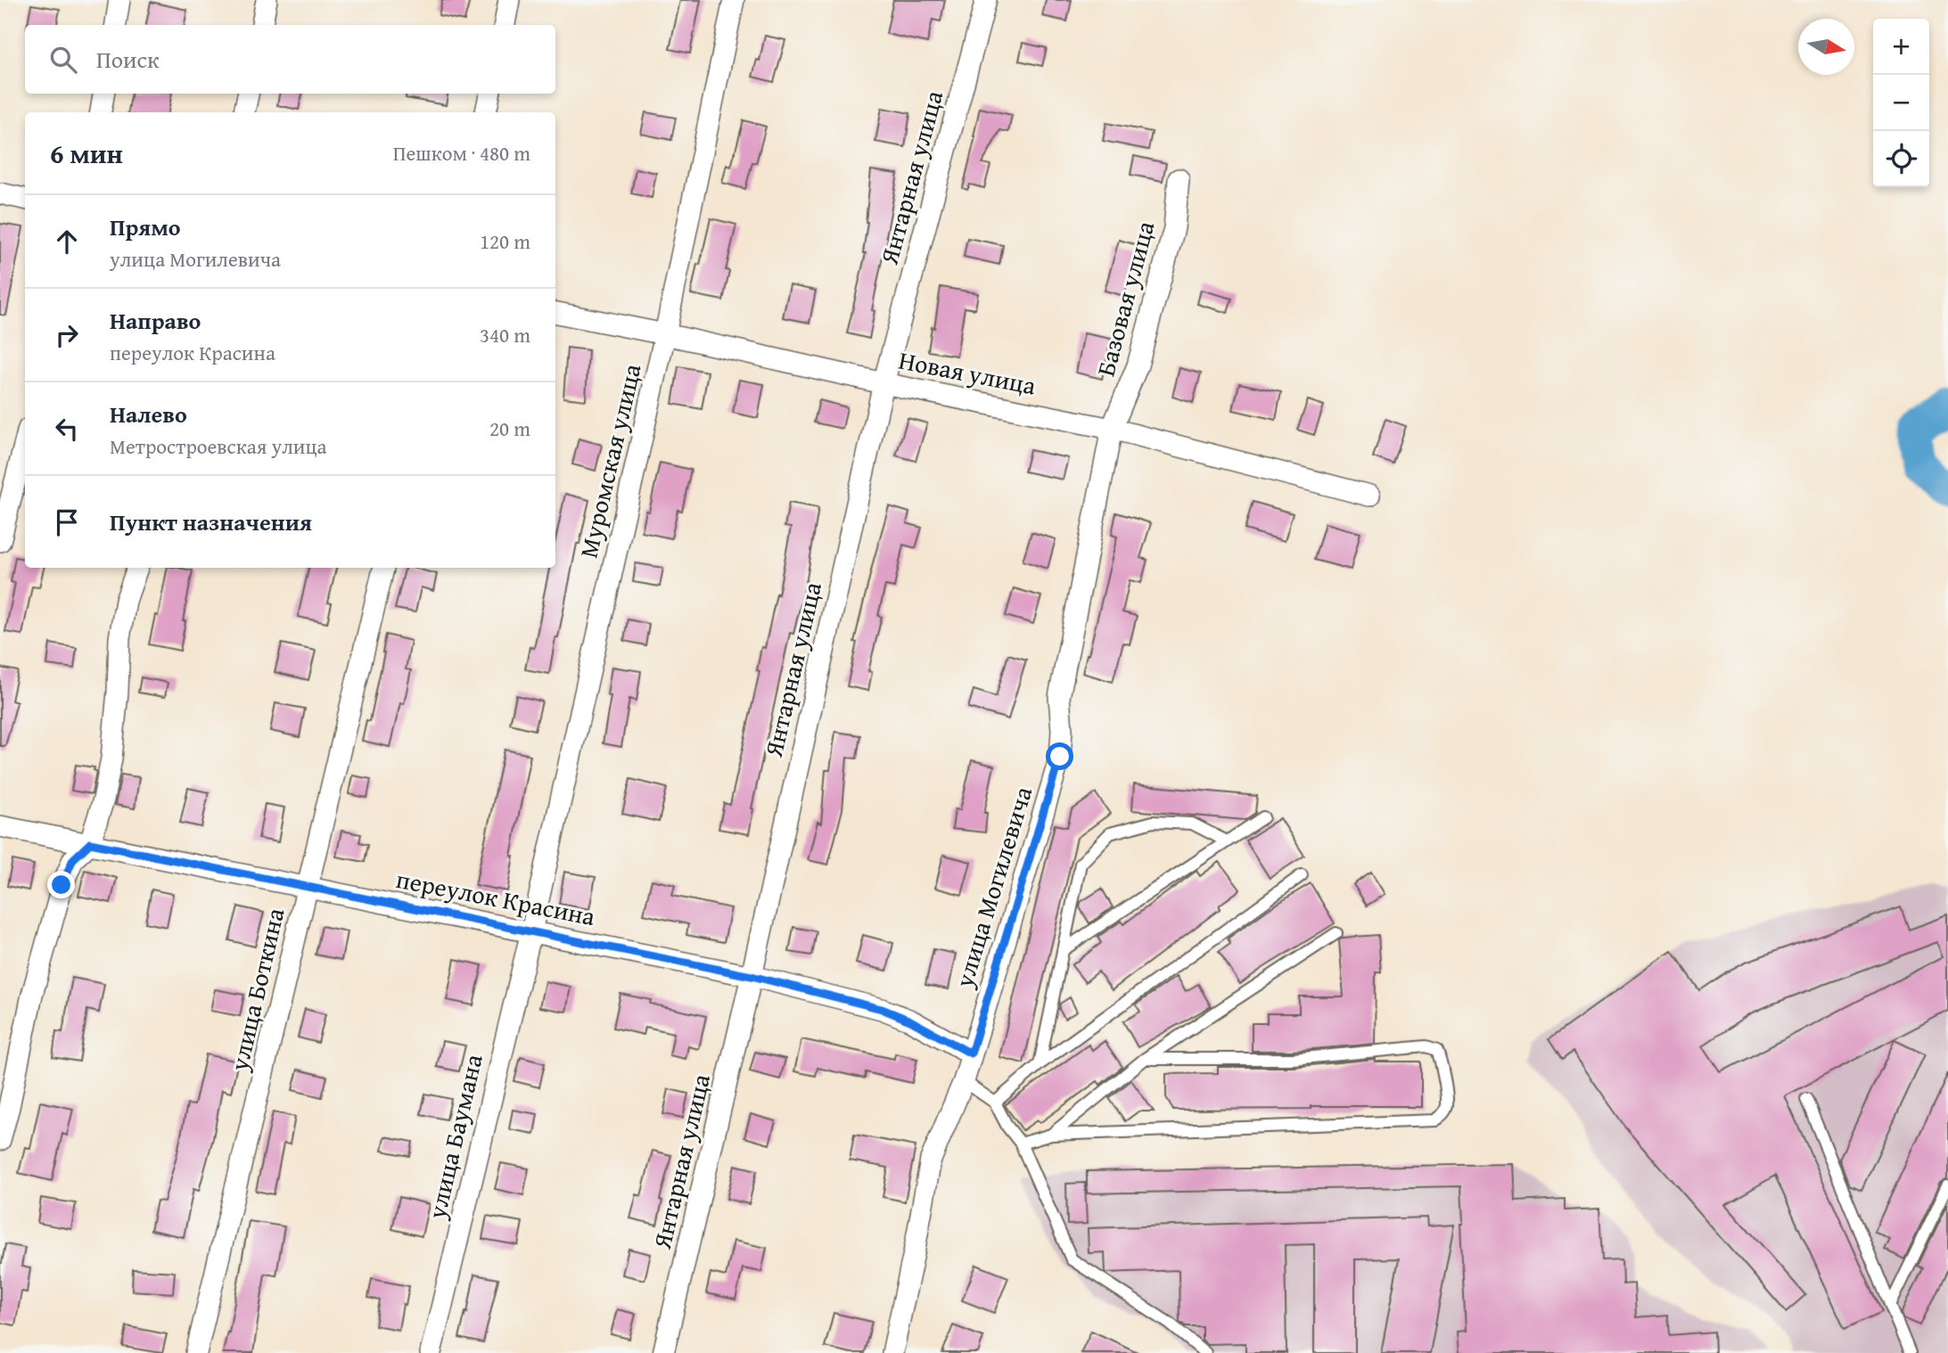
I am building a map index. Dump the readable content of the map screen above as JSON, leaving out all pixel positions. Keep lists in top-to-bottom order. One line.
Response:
{"streets":{"street":["Янтарная улица","Базовая улица","Новая улица","Муромская улица","улица Могилевича","переулок Красина","улица Боткина","улица Баумана"]},"crossings":[["Янтарная улица","Новая улица"],["Янтарная улица","переулок Красина"],["Базовая улица","Новая улица"],["Базовая улица","улица Могилевича"],["Новая улица","Муромская улица"],["Новая улица","улица Могилевича"],["Муромская улица","переулок Красина"],["Муромская улица","улица Баумана"],["улица Могилевича","переулок Красина"],["переулок Красина","улица Боткина"],["переулок Красина","улица Баумана"]],"north":"right","page":{"map_buttons":["+","−"],"search":"Поиск","heading":["6 мин","Пешком · 480 m"],"list":[["Прямо","улица Могилевича","120 m"],["Направо","переулок Красина","340 m"],["Налево","Метростроевская улица","20 m"],"Пункт назначения"]}}
